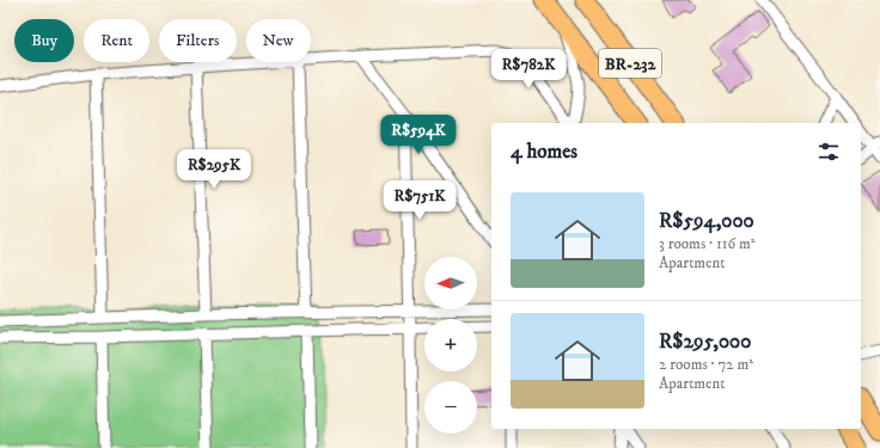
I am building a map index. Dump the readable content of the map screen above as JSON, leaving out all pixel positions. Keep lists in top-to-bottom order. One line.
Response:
{"streets":{"highway":["BR-232"]},"north":"left","page":{"chip":["Buy","Rent","Filters","New"],"price":["R$782K","R$594K","R$295K","R$751K"],"heading":"4 homes","list":[{"name":"R$594,000","note":"3 rooms · 116 m² · Apartment"},{"name":"R$295,000","note":"2 rooms · 72 m² · Apartment"}],"map_buttons":["+","−"]}}
